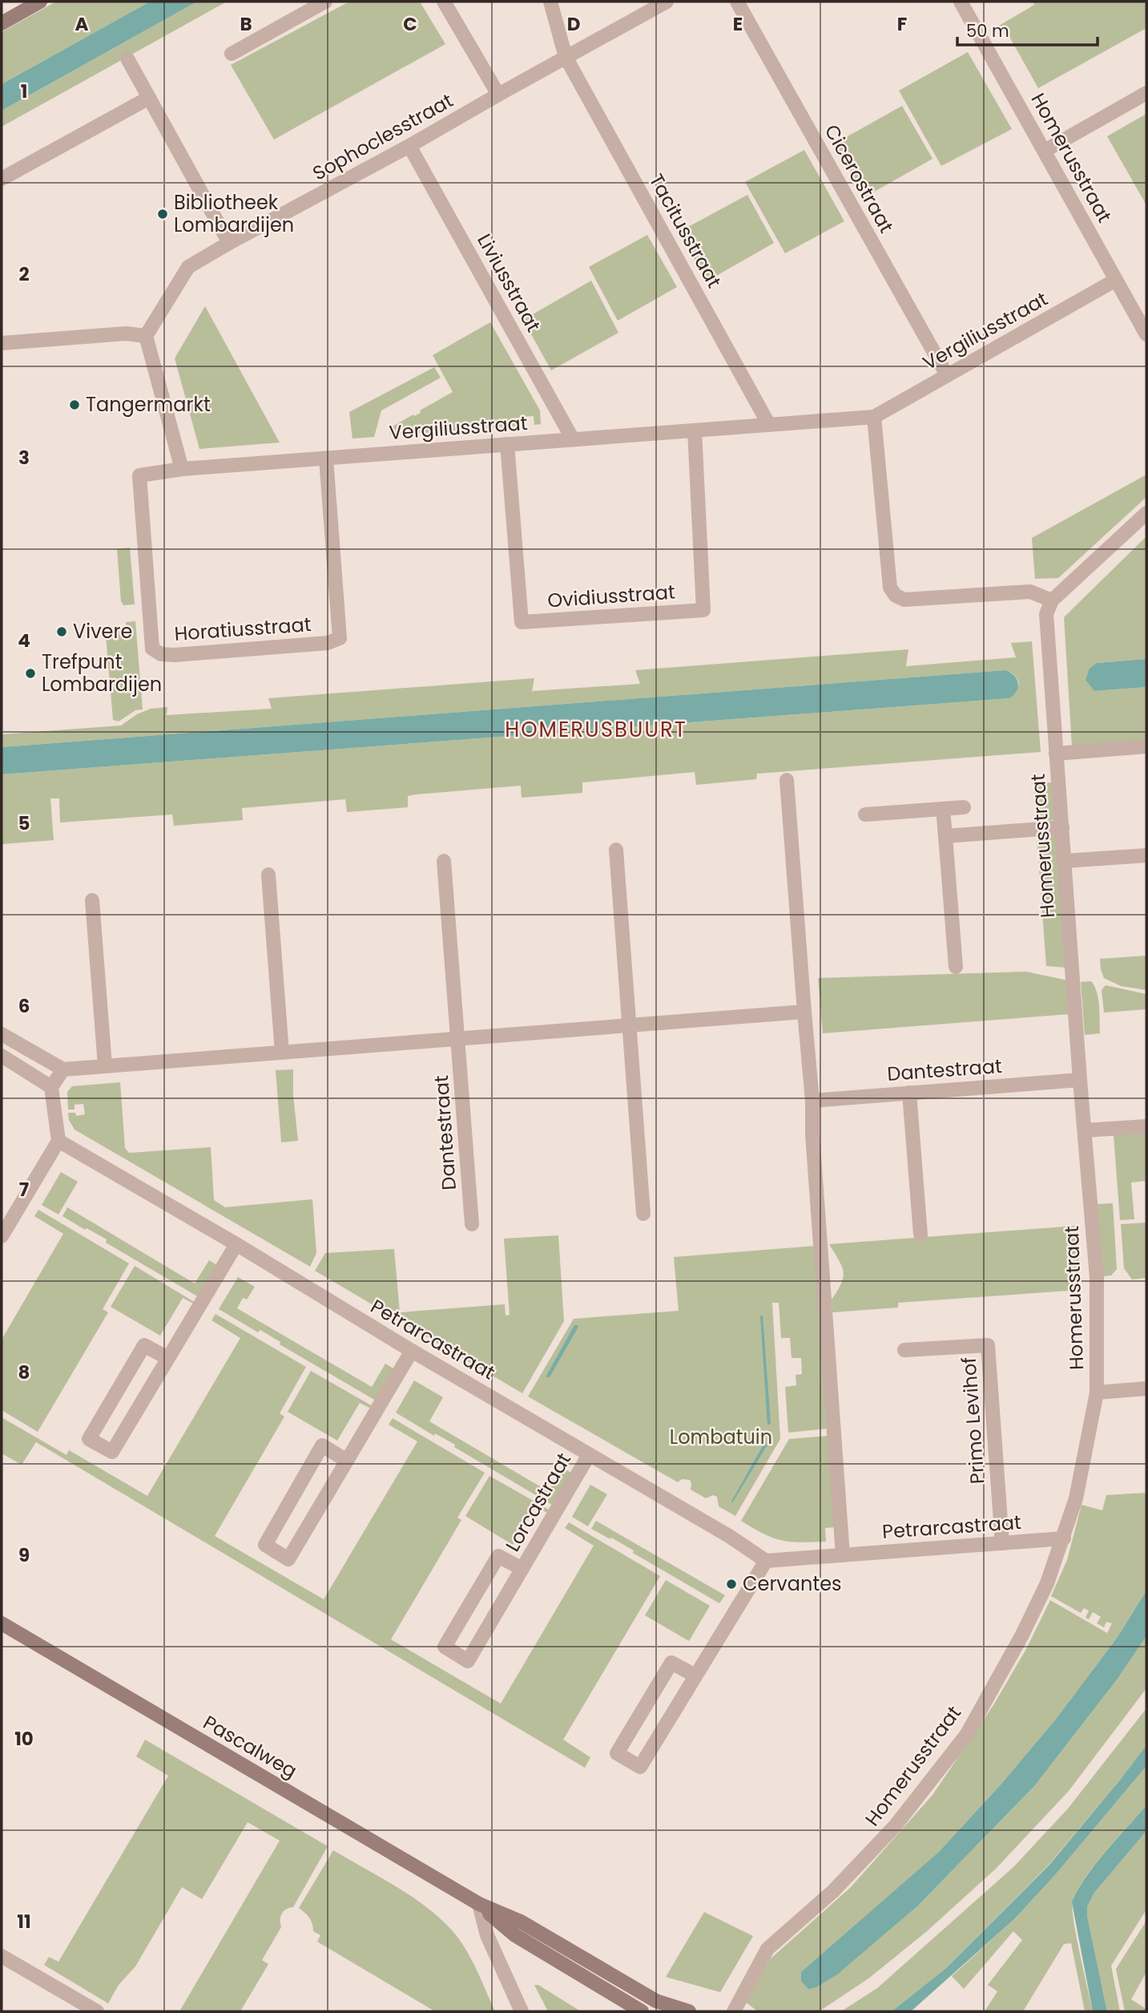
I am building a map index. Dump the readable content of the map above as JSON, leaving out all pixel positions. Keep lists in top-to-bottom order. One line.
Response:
{"streets":{"street":["Sophoclesstraat","Homerusstraat","Cicerostraat","Tacitusstraat","Liviusstraat","Vergiliusstraat","Ovidiusstraat","Horatiusstraat","Dantestraat","Petrarcastraat","Primo Levihof","Lorcastraat","Pascalweg"]},"crossings":[["Sophoclesstraat","Tacitusstraat"],["Sophoclesstraat","Liviusstraat"],["Homerusstraat","Vergiliusstraat"],["Homerusstraat","Dantestraat"],["Homerusstraat","Petrarcastraat"],["Cicerostraat","Vergiliusstraat"],["Tacitusstraat","Vergiliusstraat"],["Liviusstraat","Vergiliusstraat"],["Vergiliusstraat","Ovidiusstraat"],["Vergiliusstraat","Horatiusstraat"],["Petrarcastraat","Primo Levihof"],["Petrarcastraat","Lorcastraat"]],"districts":["HOMERUSBUURT"],"parks":["Lombatuin"],"places":["Bibliotheek Lombardijen","Tangermarkt","Vivere","Trefpunt Lombardijen","Cervantes"],"scale_bar":"50 m","grid":{"columns":["A","B","C","D","E","F"],"rows":["1","2","3","4","5","6","7","8","9","10","11"]}}
